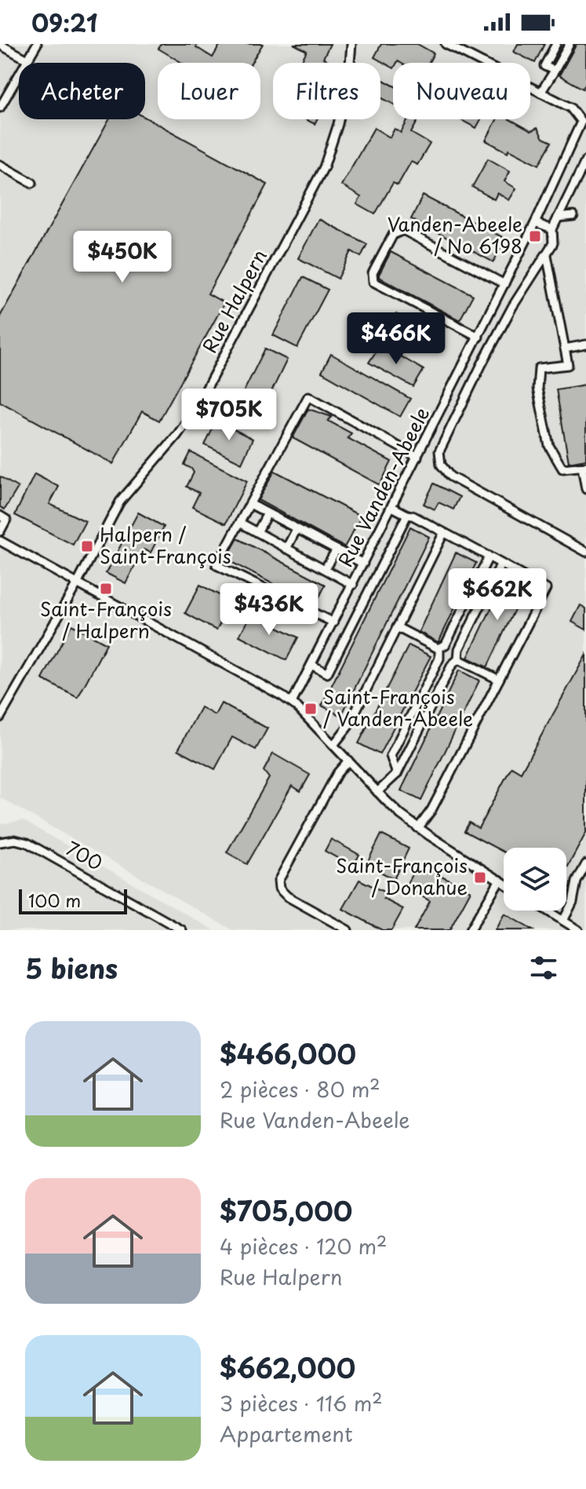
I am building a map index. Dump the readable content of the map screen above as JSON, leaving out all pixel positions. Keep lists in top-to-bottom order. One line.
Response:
{"streets":{"street":["Rue Halpern","Rue Vanden-Abeele","700"]},"places":{"transit":["Vanden-Abeele / No 6198","Halpern / Saint-François","Saint-François / Halpern","Saint-François / Vanden-Abeele","Saint-François / Donahue"]},"scale_bar":"100 m","page":{"status":"09:21","chip":["Acheter","Louer","Filtres","Nouveau"],"price":["$450K","$466K","$705K","$662K","$436K"],"scale":"100 m","heading":"5 biens","list":[{"name":"$466,000","note":"2 pièces · 80 m² · Rue Vanden-Abeele"},{"name":"$705,000","note":"4 pièces · 120 m² · Rue Halpern"},{"name":"$662,000","note":"3 pièces · 116 m² · Appartement"}]}}
